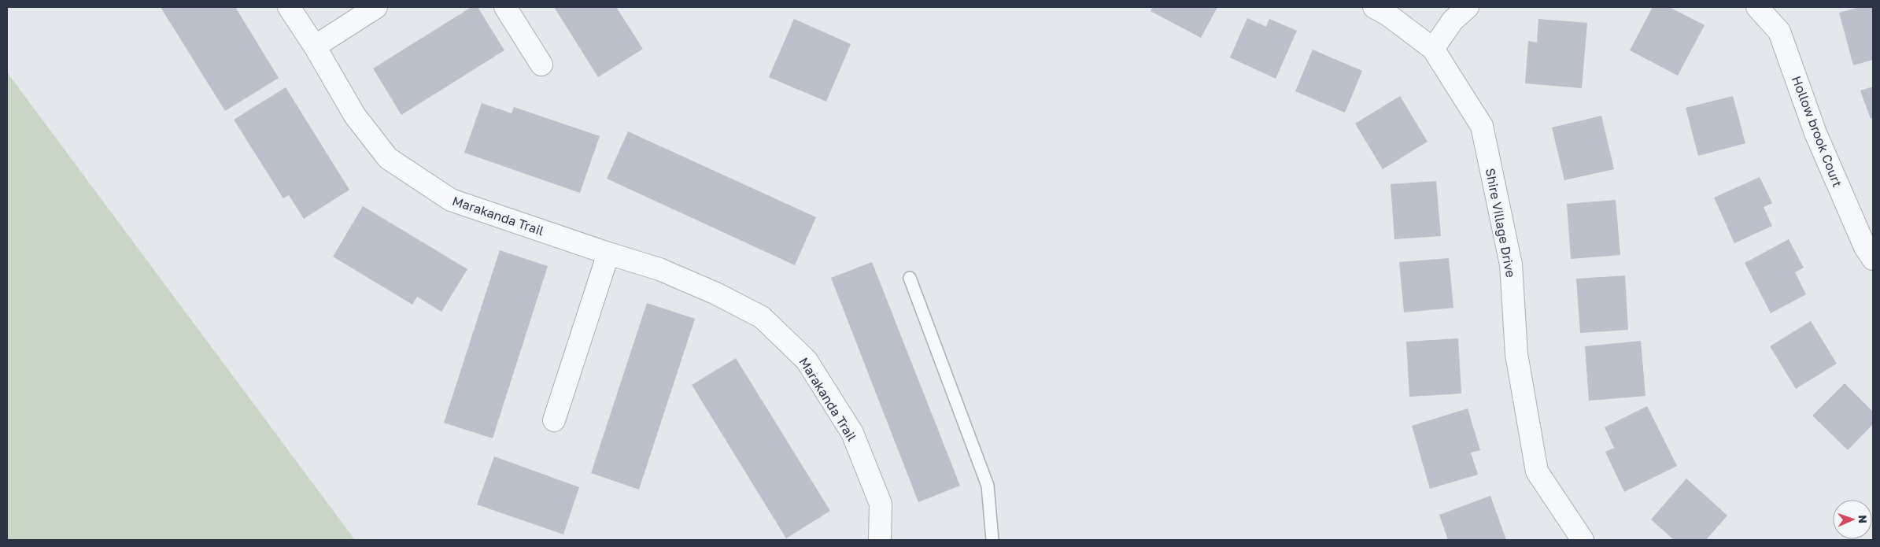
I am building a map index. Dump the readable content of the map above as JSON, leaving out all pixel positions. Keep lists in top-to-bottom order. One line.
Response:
{"streets":{"street":["Hollow brook Court","Marakanda Trail","Shire Village Drive"]},"north":"right"}
